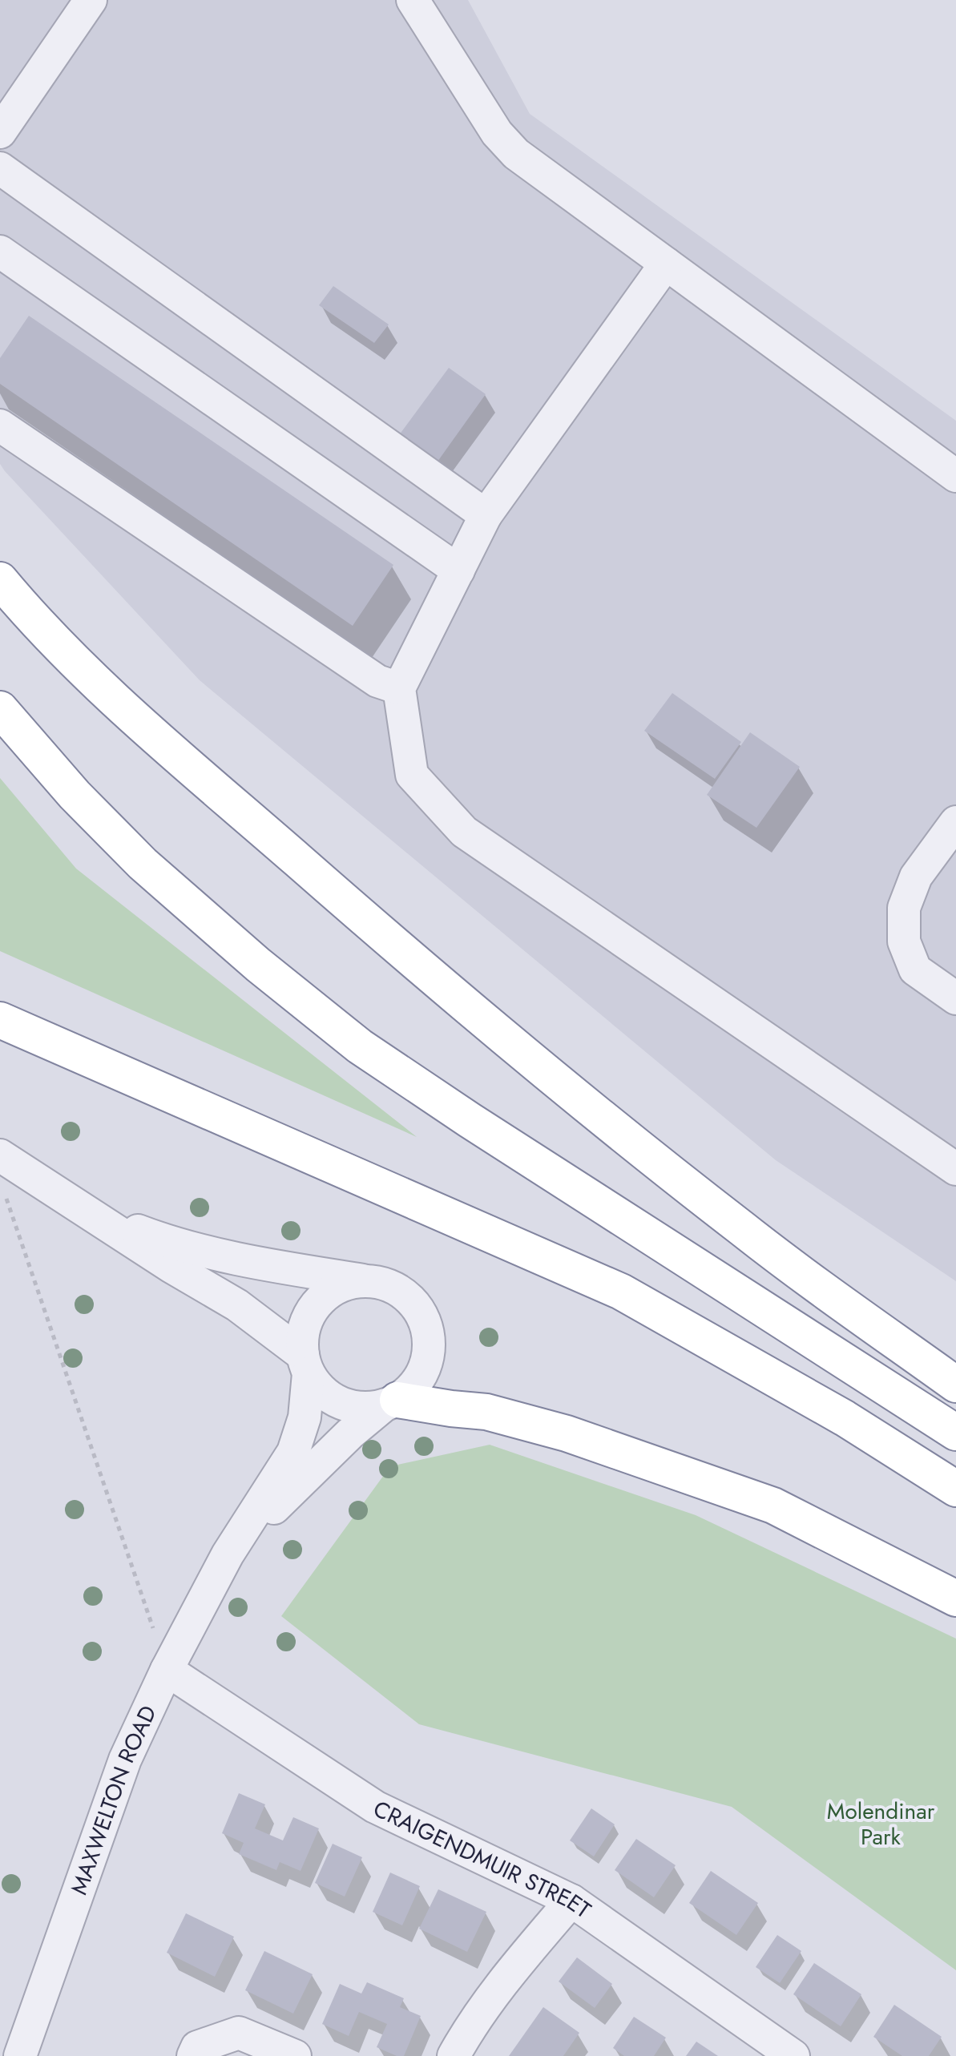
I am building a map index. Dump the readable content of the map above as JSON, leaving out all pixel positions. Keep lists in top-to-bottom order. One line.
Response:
{"streets":{"street":["MAXWELTON ROAD","CRAIGENDMUIR STREET"]},"crossings":[["MAXWELTON ROAD","CRAIGENDMUIR STREET"]],"parks":["Molendinar Park"]}
